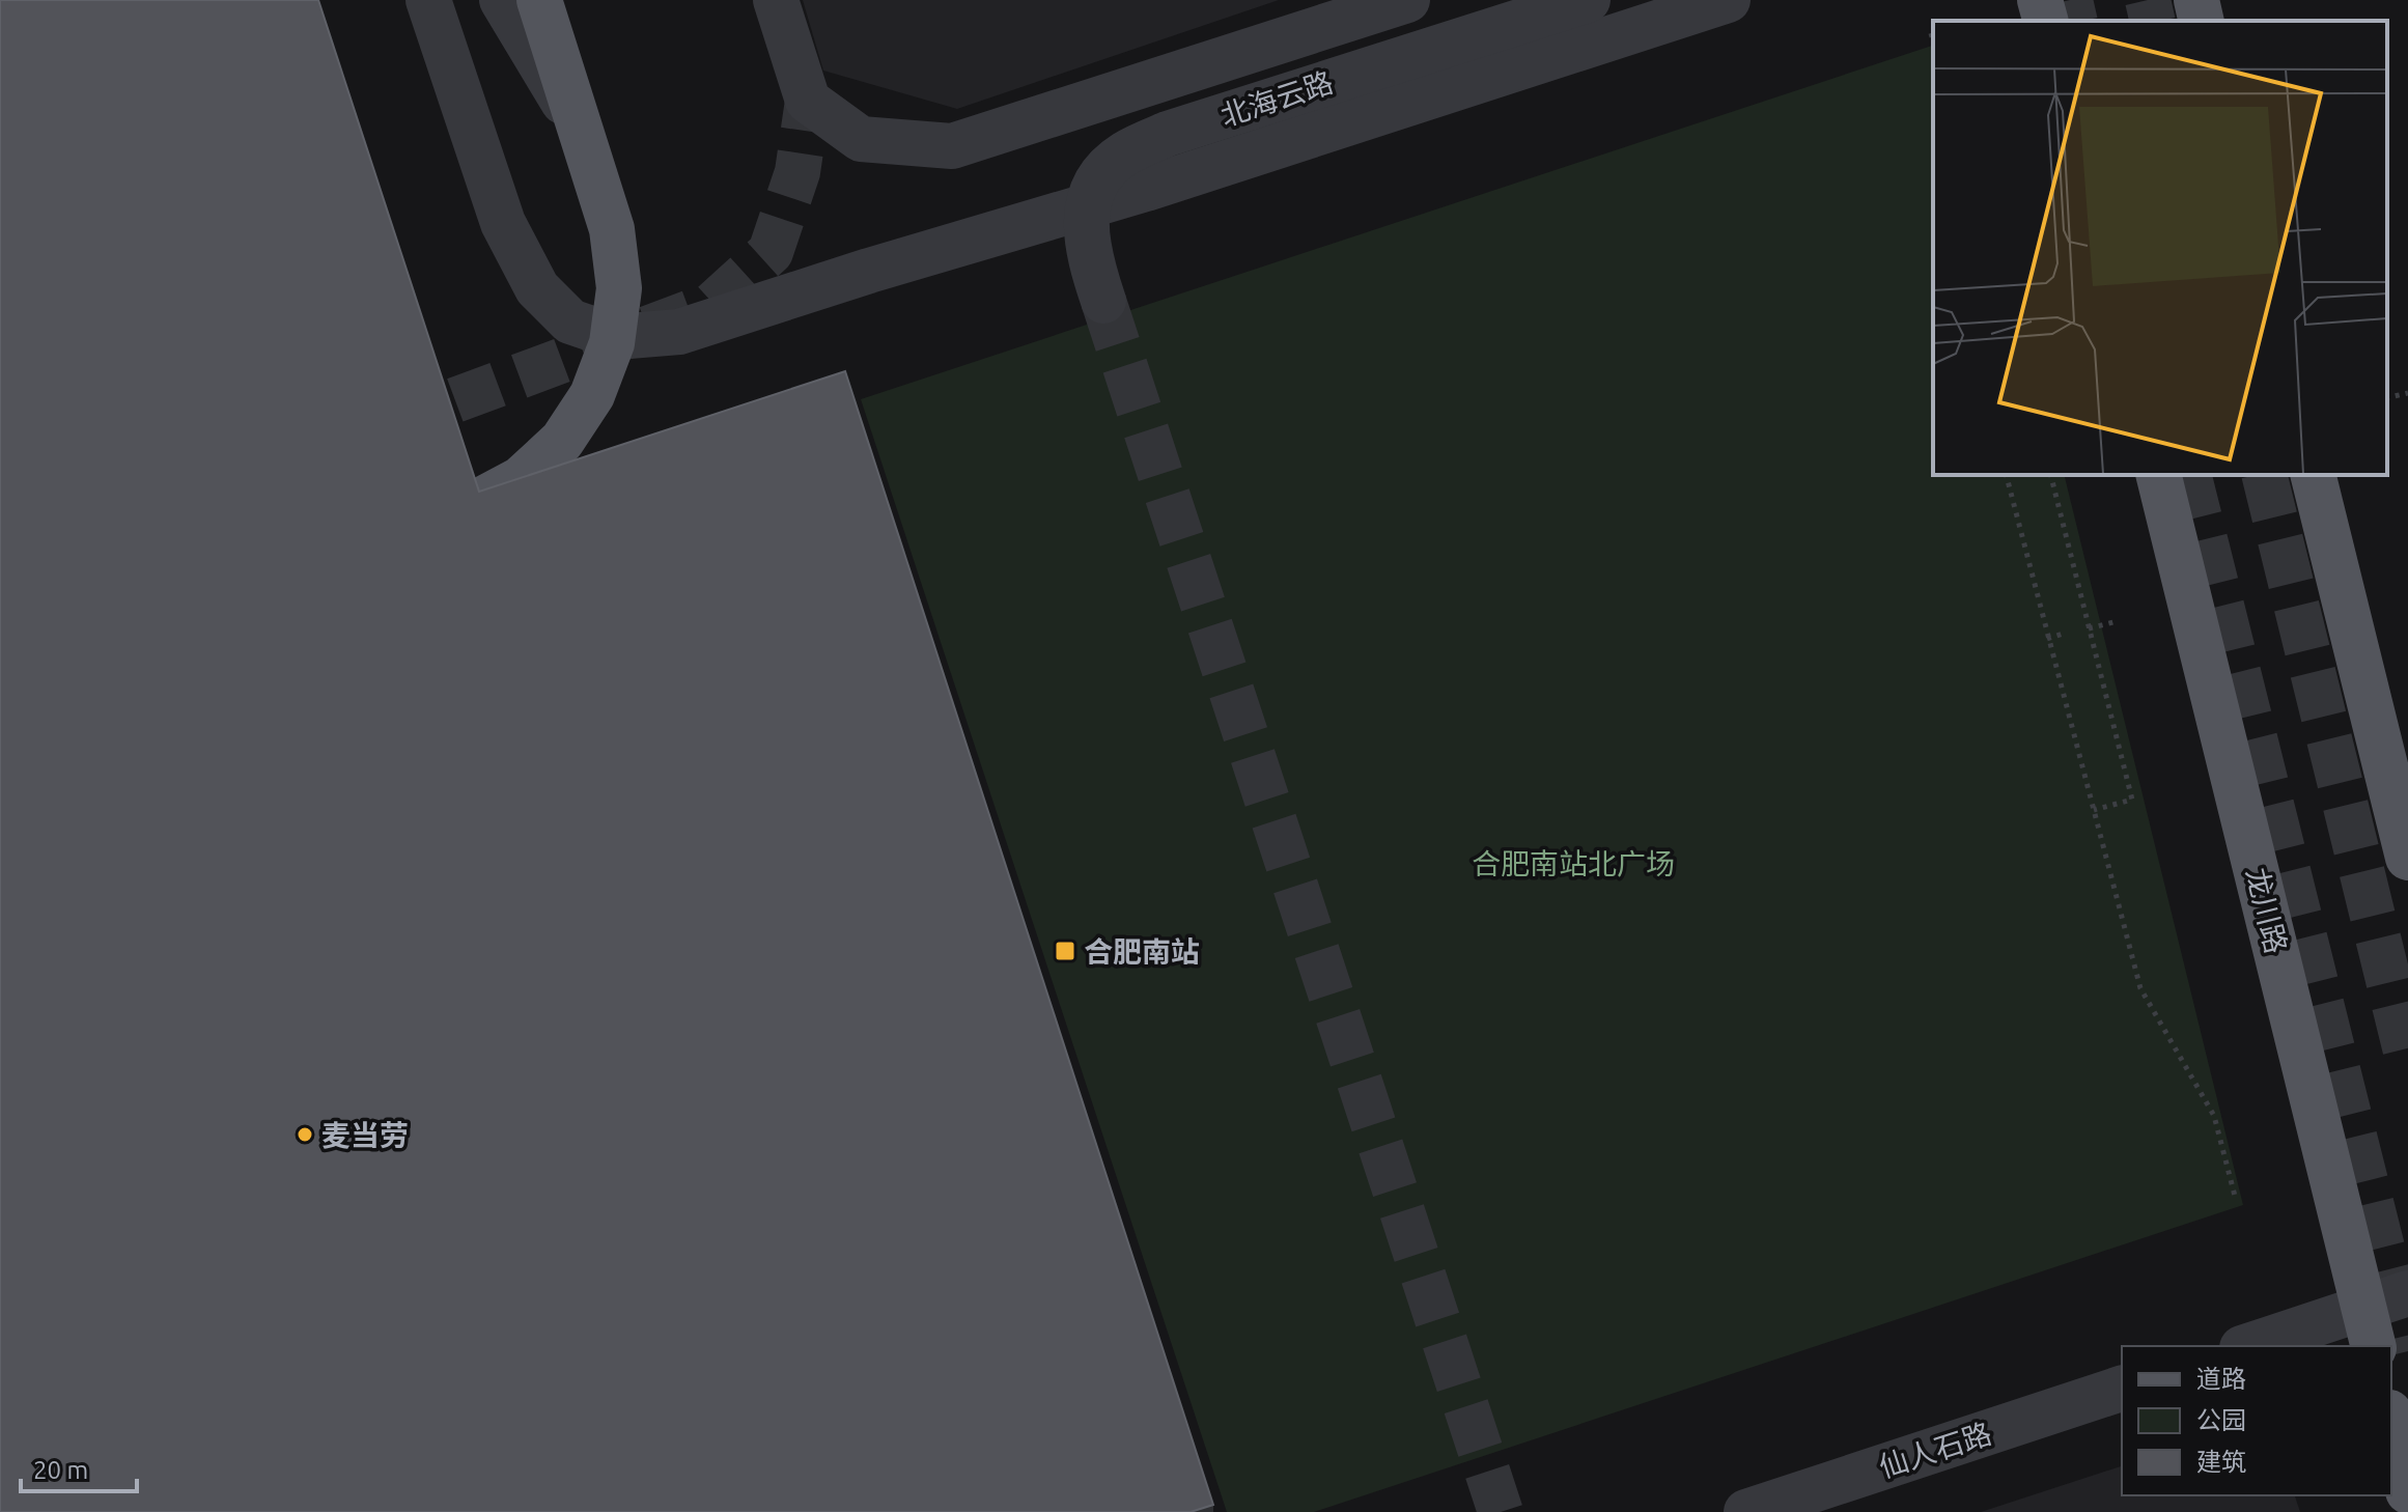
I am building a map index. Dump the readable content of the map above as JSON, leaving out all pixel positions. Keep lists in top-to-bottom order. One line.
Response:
{"streets":{"main road":["龙川路"],"street":["北海云路","仙人石路"]},"parks":["合肥南站北广场"],"places":{"transit":["合肥南站"],"other":["麦当劳"]},"legend":["道路","公园","建筑"],"scale_bar":"20 m"}
